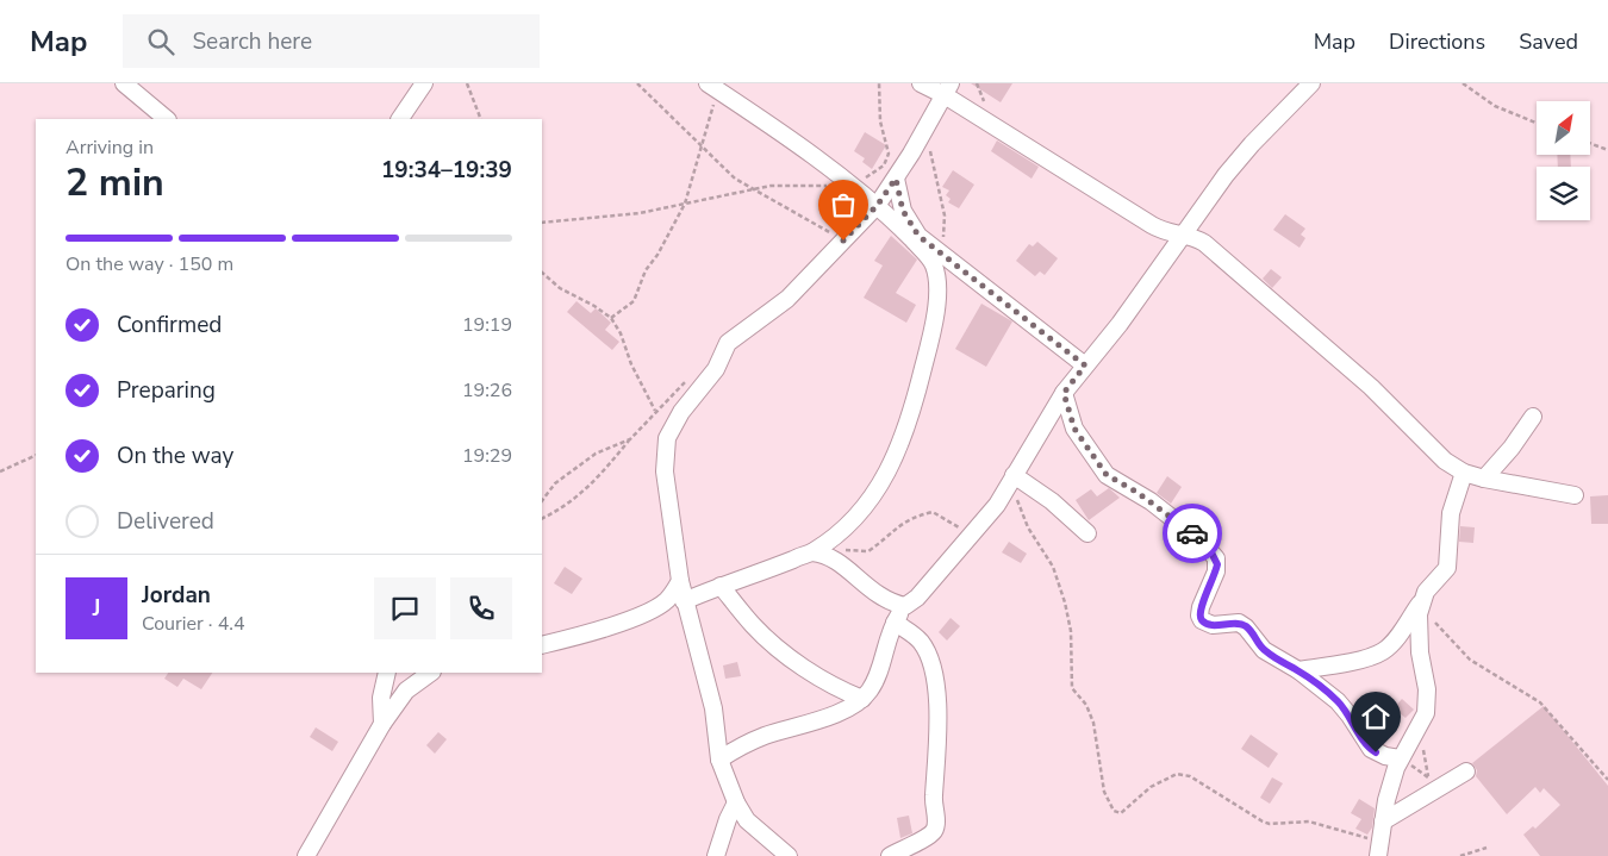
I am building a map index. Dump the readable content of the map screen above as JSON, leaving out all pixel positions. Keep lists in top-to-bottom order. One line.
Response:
{"north":"top right","page":{"header":"Map","search":"Search here","nav":["Map","Directions","Saved"],"heading":["2 min","Arriving in","19:34–19:39"],"panel":["Jordan","Courier · 4.4"],"bar":"On the way · 150 m","list":[["Confirmed","19:19"],["Preparing","19:26"],["On the way","19:29"],"Delivered"],"round":"J"}}
